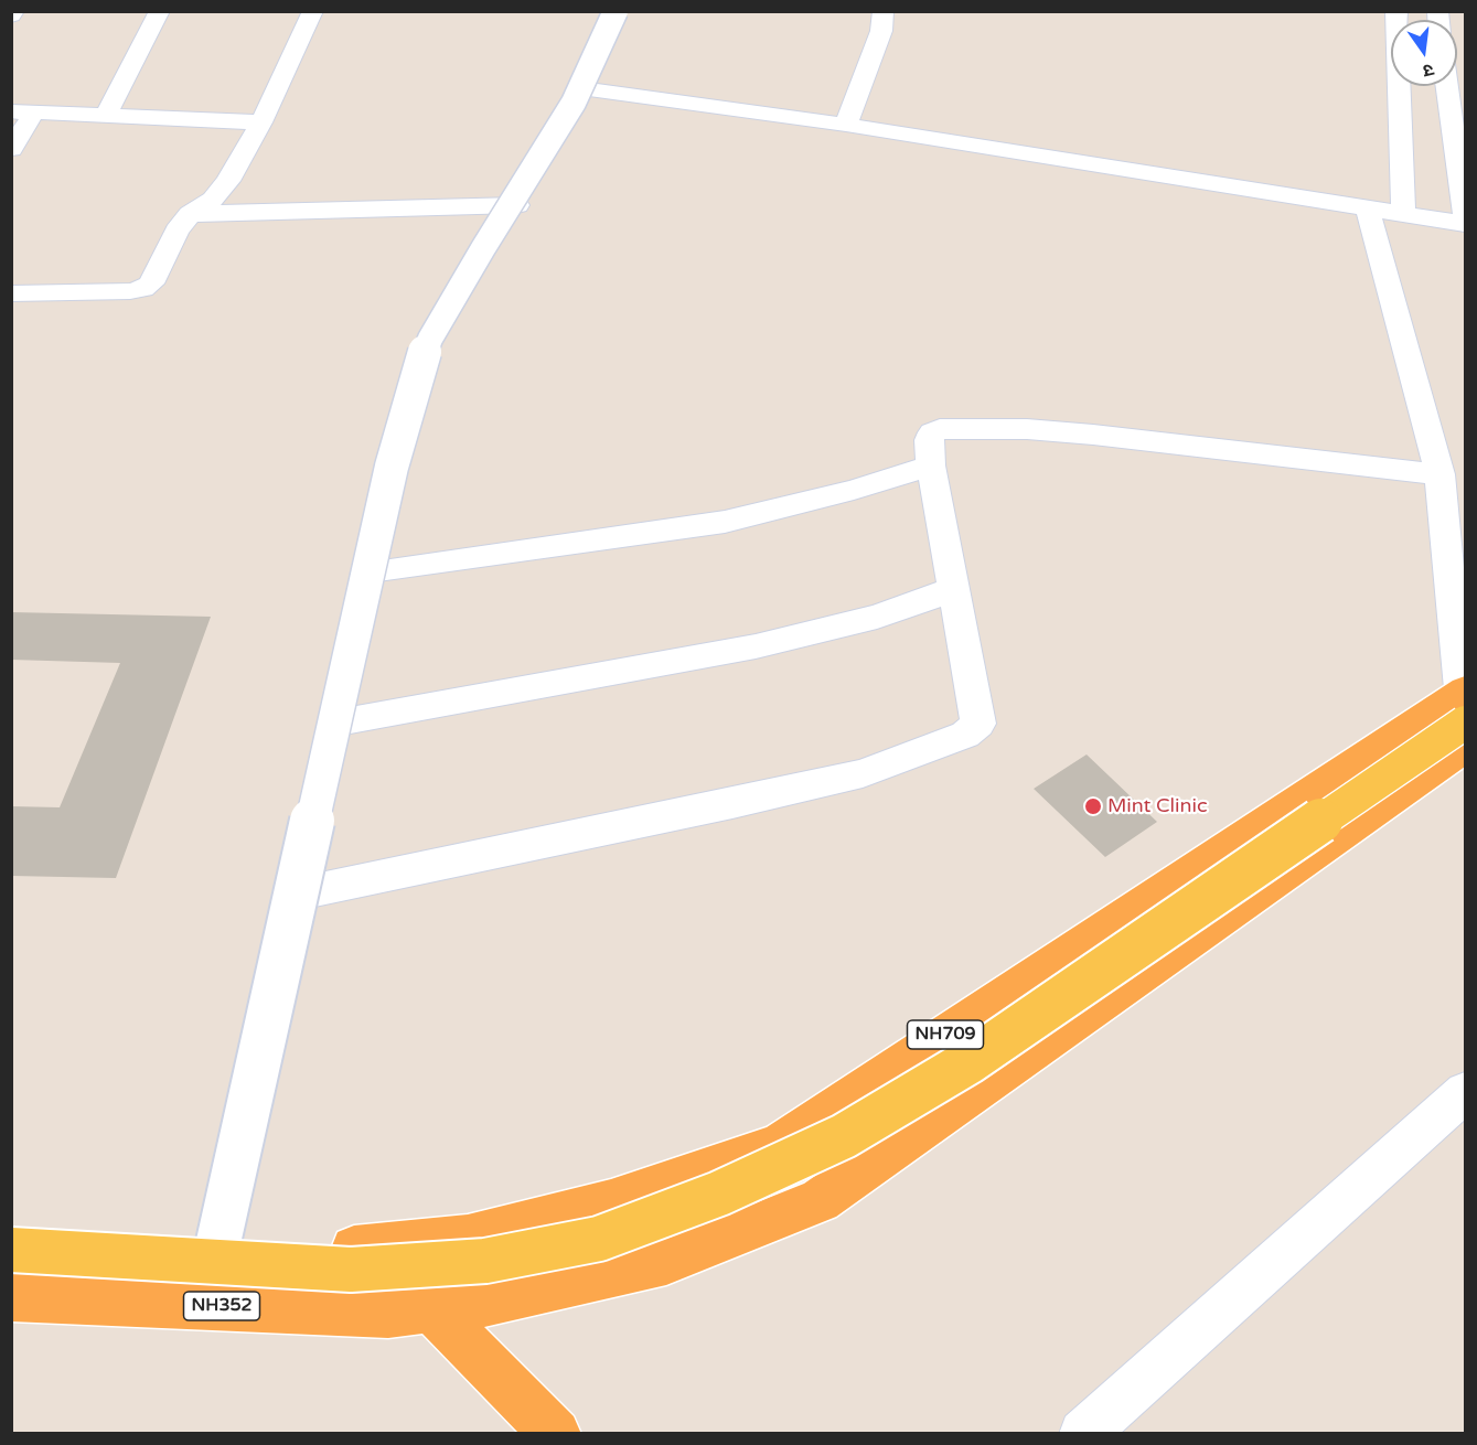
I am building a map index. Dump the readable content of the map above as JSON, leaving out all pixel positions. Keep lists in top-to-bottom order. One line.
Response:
{"streets":{"highway":["NH709","NH352"]},"crossings":[["NH709","NH352"]],"places":["Mint Clinic"],"north":"bottom"}
